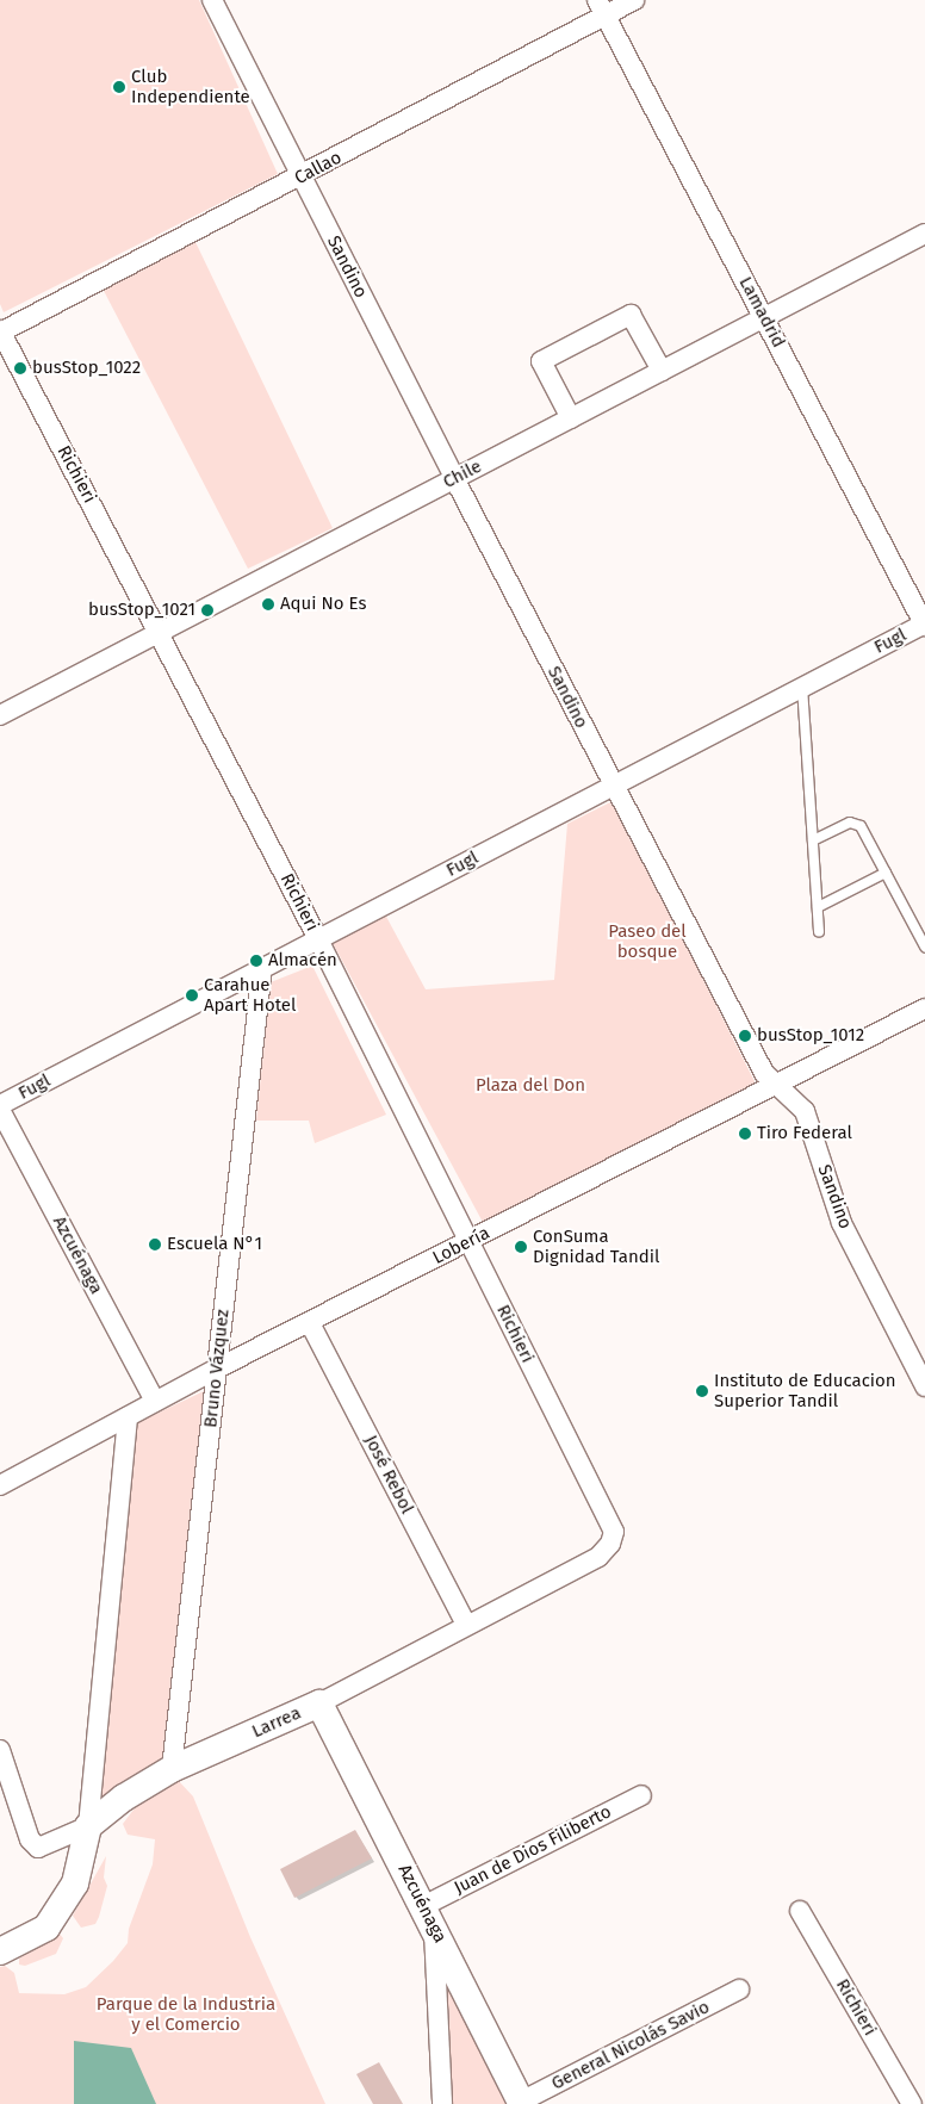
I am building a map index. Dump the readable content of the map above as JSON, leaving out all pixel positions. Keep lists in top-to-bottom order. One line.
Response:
{"streets":{"main road":["Azcuénaga","Larrea"],"street":["Callao","Sandino","Lamadrid","Richieri","Chile","Fugl","Lobería","Bruno Vázquez","José Rebol","Juan de Dios Filiberto","General Nicolás Savio"]},"crossings":[["Callao","Sandino"],["Callao","Lamadrid"],["Callao","Richieri"],["Sandino","Chile"],["Sandino","Fugl"],["Sandino","Lobería"],["Lamadrid","Chile"],["Lamadrid","Fugl"],["Richieri","Chile"],["Richieri","Fugl"],["Richieri","Lobería"],["Richieri","Larrea"],["Fugl","Bruno Vázquez"],["Lobería","Azcuénaga"],["Lobería","Bruno Vázquez"],["Lobería","José Rebol"],["Azcuénaga","Larrea"],["Azcuénaga","Juan de Dios Filiberto"],["Azcuénaga","General Nicolás Savio"],["Bruno Vázquez","Larrea"],["José Rebol","Larrea"]],"parks":["Paseo del bosque","Plaza del Don","Parque de la Industria y el Comercio"],"places":["Club Independiente","busStop_1022","Aqui No Es","busStop_1021","Almacén","Carahue Apart Hotel","busStop_1012","Tiro Federal","Escuela N°1","ConSuma Dignidad Tandil","Instituto de Educacion Superior Tandil"]}
